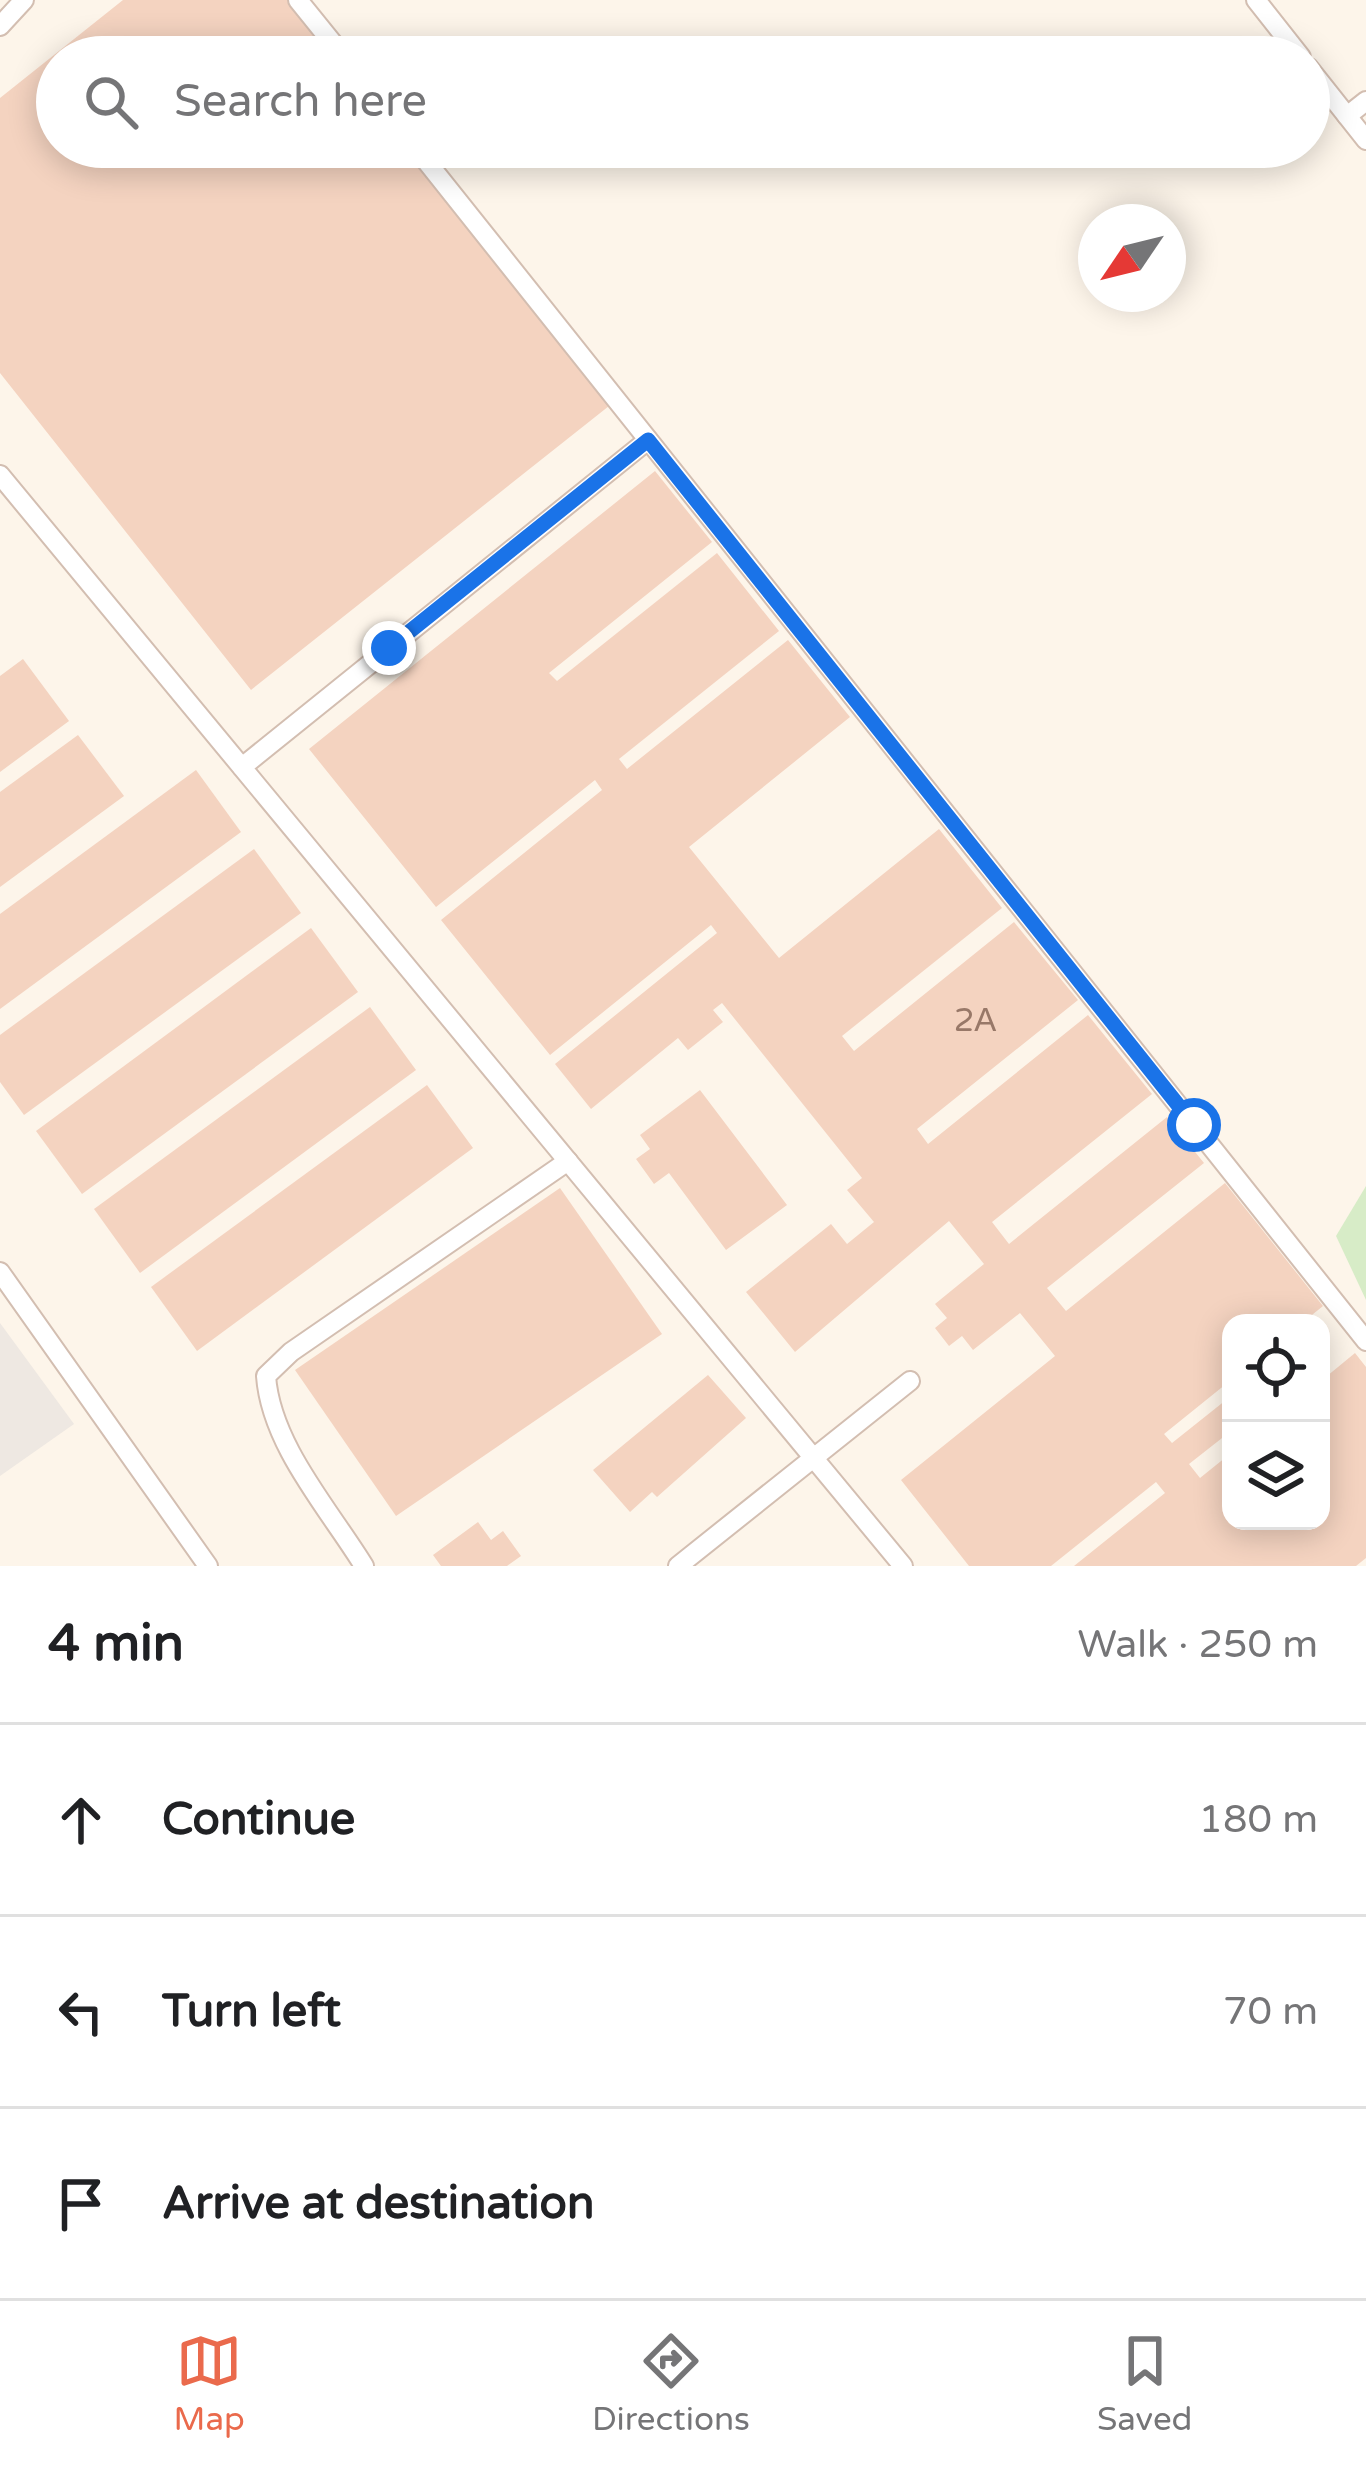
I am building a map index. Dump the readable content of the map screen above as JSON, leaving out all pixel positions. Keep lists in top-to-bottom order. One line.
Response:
{"house_numbers":["2А"],"north":"bottom left","page":{"search":"Search here","heading":["4 min","Walk · 250 m"],"list":[["Continue","180 m"],["Turn left","70 m"],"Arrive at destination"],"nav":["Map","Directions","Saved"]}}
